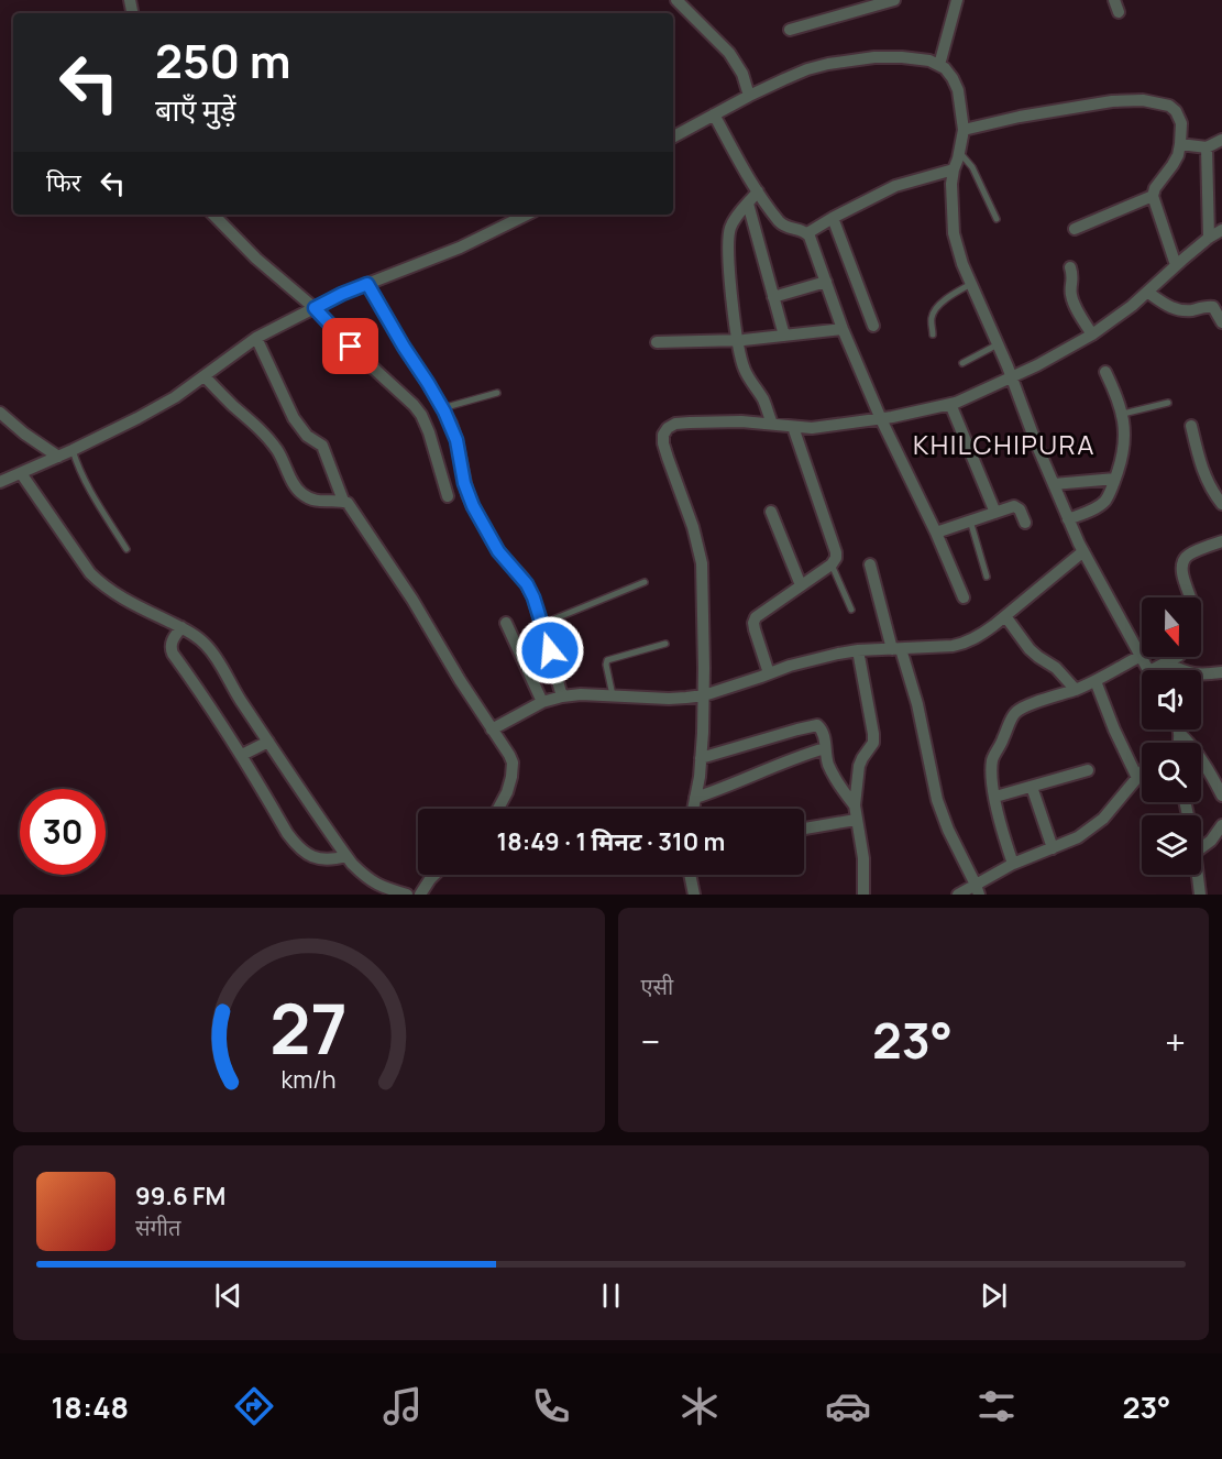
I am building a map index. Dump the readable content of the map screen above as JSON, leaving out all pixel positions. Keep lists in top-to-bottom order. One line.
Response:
{"districts":["KHILCHIPURA"],"north":"bottom","page":{"turn":["250 m","बाएँ मुड़ें"],"then":"फिर","limit":"30","trip":"18:49 · 1 मिनट · 310 m","tile":"एसी","heat":["−","23°","+"],"song":["99.6 FM","संगीत"],"tabs":["18:48","23°"],"gauge":["27","km/h"]}}
